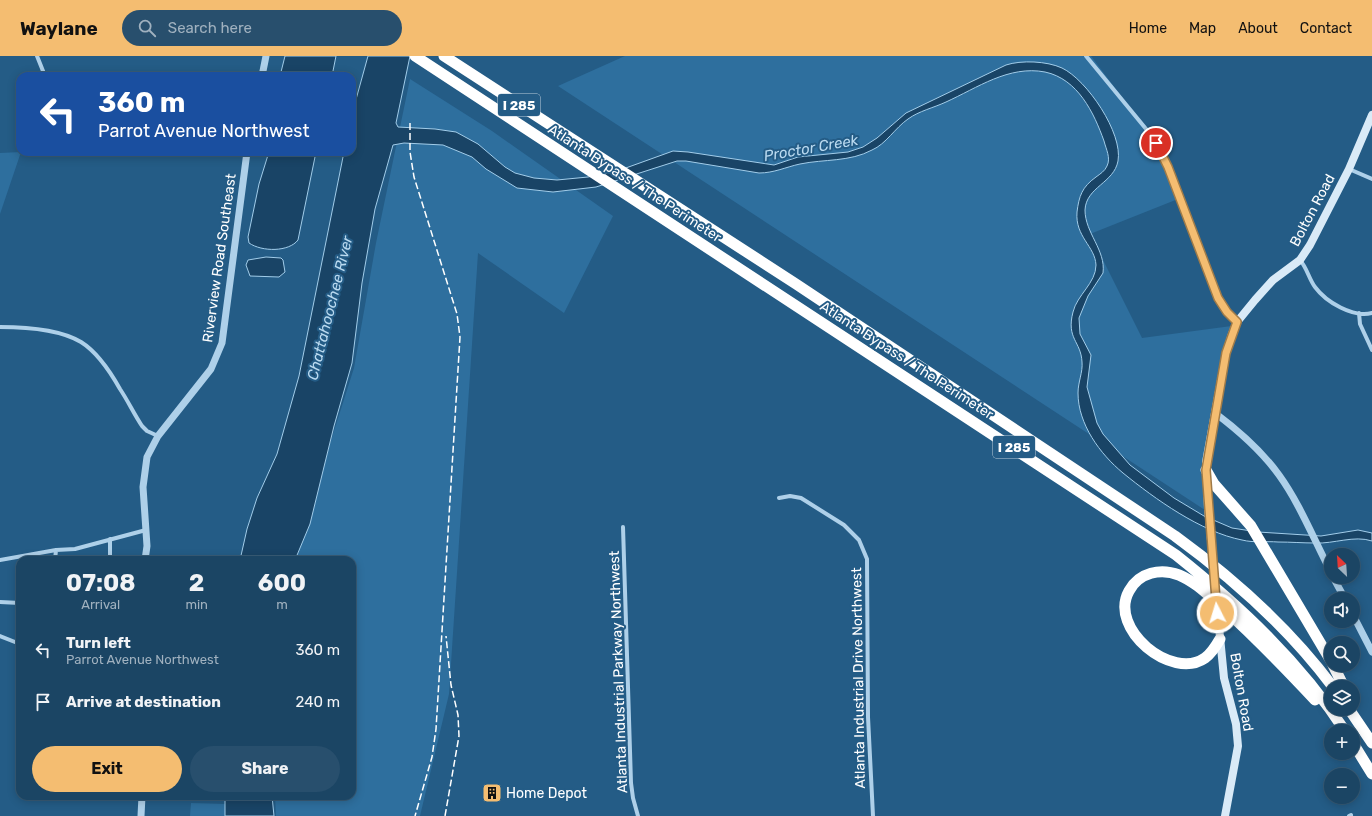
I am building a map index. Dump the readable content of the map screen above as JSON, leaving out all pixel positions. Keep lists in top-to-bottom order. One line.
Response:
{"streets":{"highway":["I 285","Atlanta Bypass / The Perimeter"],"main road":["Bolton Road"],"street":["Riverview Road Southeast","Atlanta Industrial Parkway Northwest","Atlanta Industrial Drive Northwest"]},"water":["Proctor Creek","Chattahoochee River"],"places":{"building":["Home Depot"]},"north":"top left","page":{"header":"Waylane","search":"Search here","nav":["Home","Map","About","Contact"],"turn":["360 m","Parrot Avenue Northwest"],"map_buttons":["+","−"],"eta":["07:08","Arrival","2","min","600","m"],"list":[{"name":"Turn left","note":"Parrot Avenue Northwest","value":"360 m"},{"name":"Arrive at destination","value":"240 m"}],"buttons":["Exit","Share"]}}
